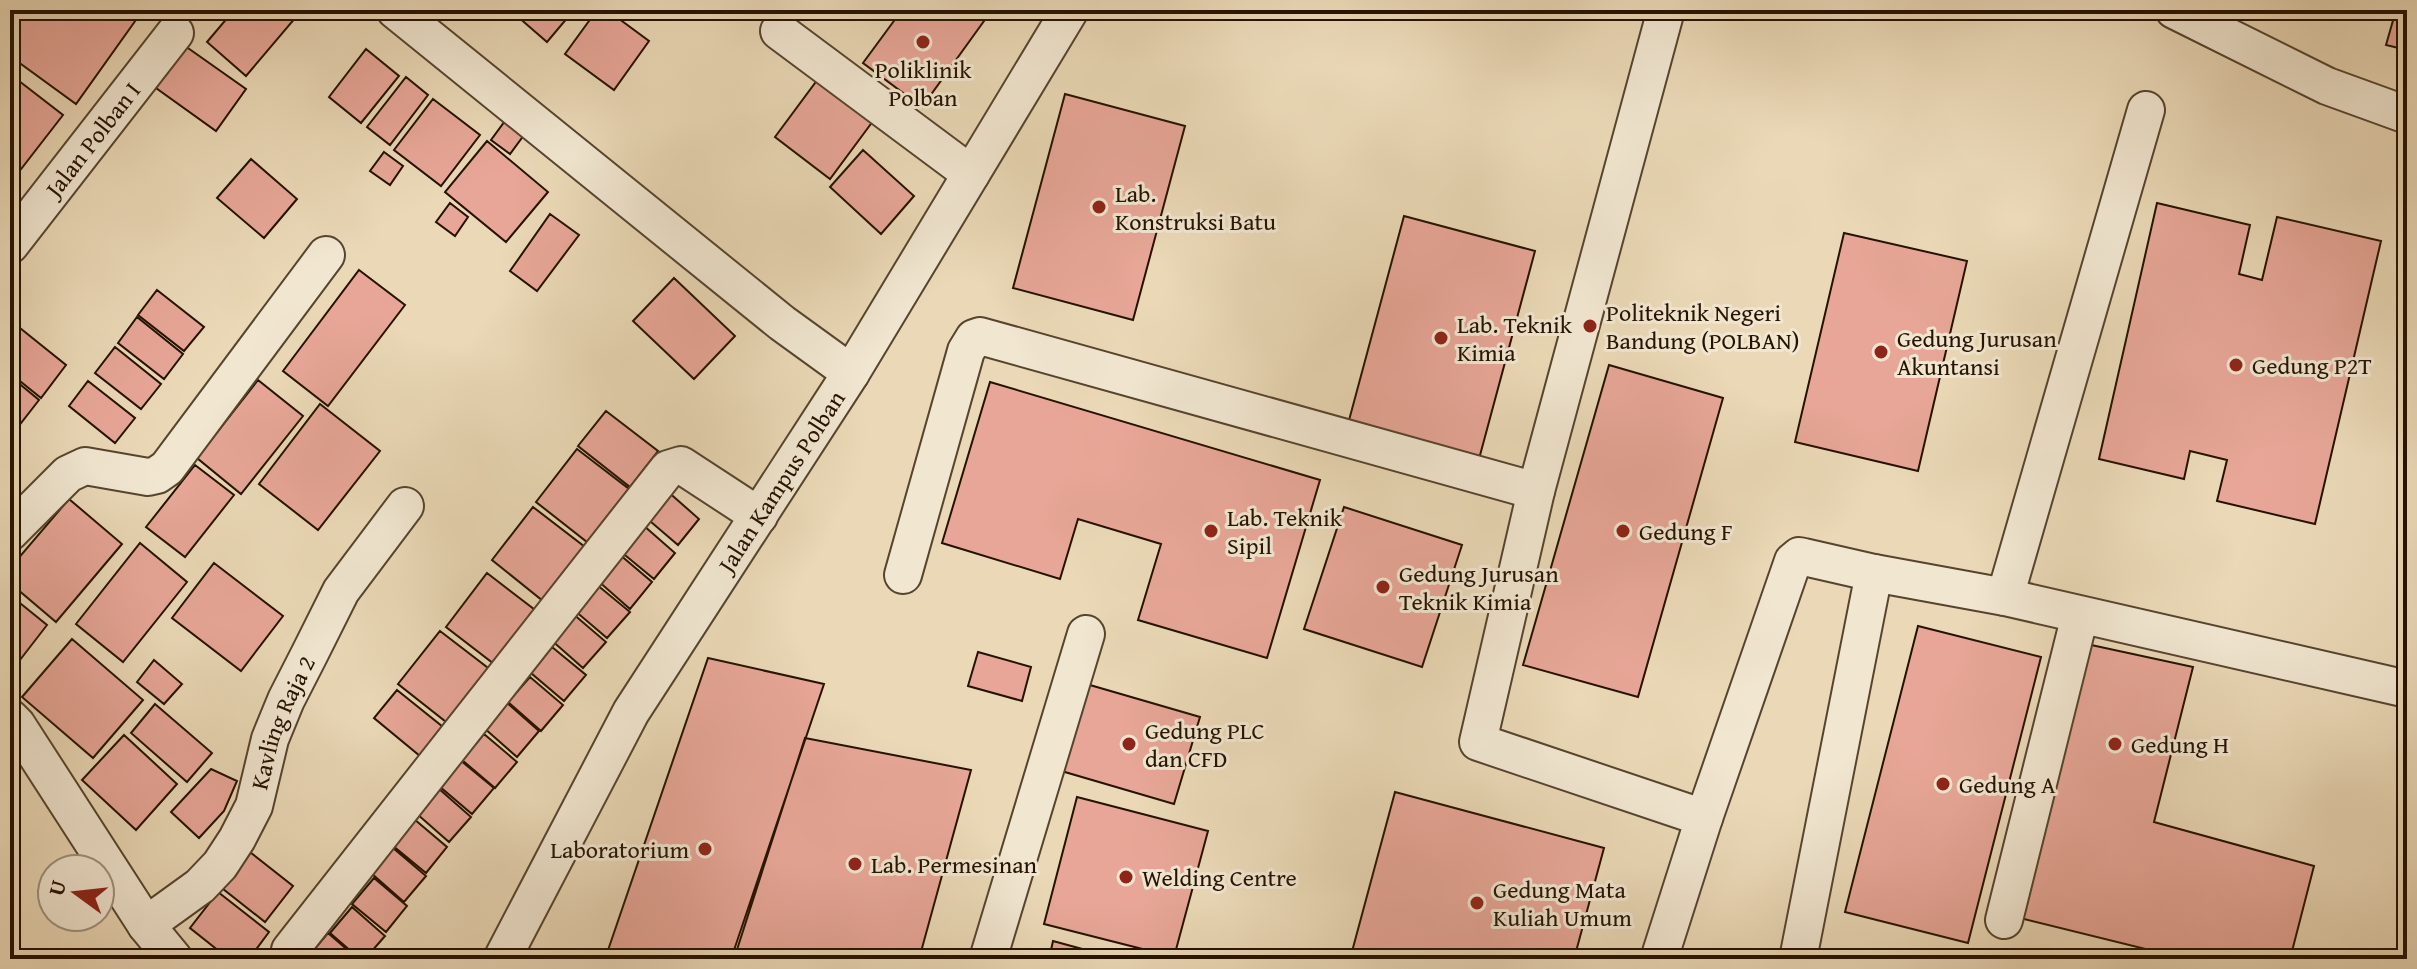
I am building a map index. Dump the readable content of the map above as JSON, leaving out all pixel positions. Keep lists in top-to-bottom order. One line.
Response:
{"streets":{"street":["Jalan Polban I","Jalan Kampus Polban","Kavling Raja 2"]},"places":["Poliklinik Polban","Lab. Konstruksi Batu","Politeknik Negeri Bandung (POLBAN)","Lab. Teknik Kimia","Gedung Jurusan Akuntansi","Gedung P2T","Lab. Teknik Sipil","Gedung F","Gedung Jurusan Teknik Kimia","Gedung PLC dan CFD","Gedung H","Gedung A","Laboratorium","Lab. Permesinan","Welding Centre","Gedung Mata Kuliah Umum"],"north":"left"}
